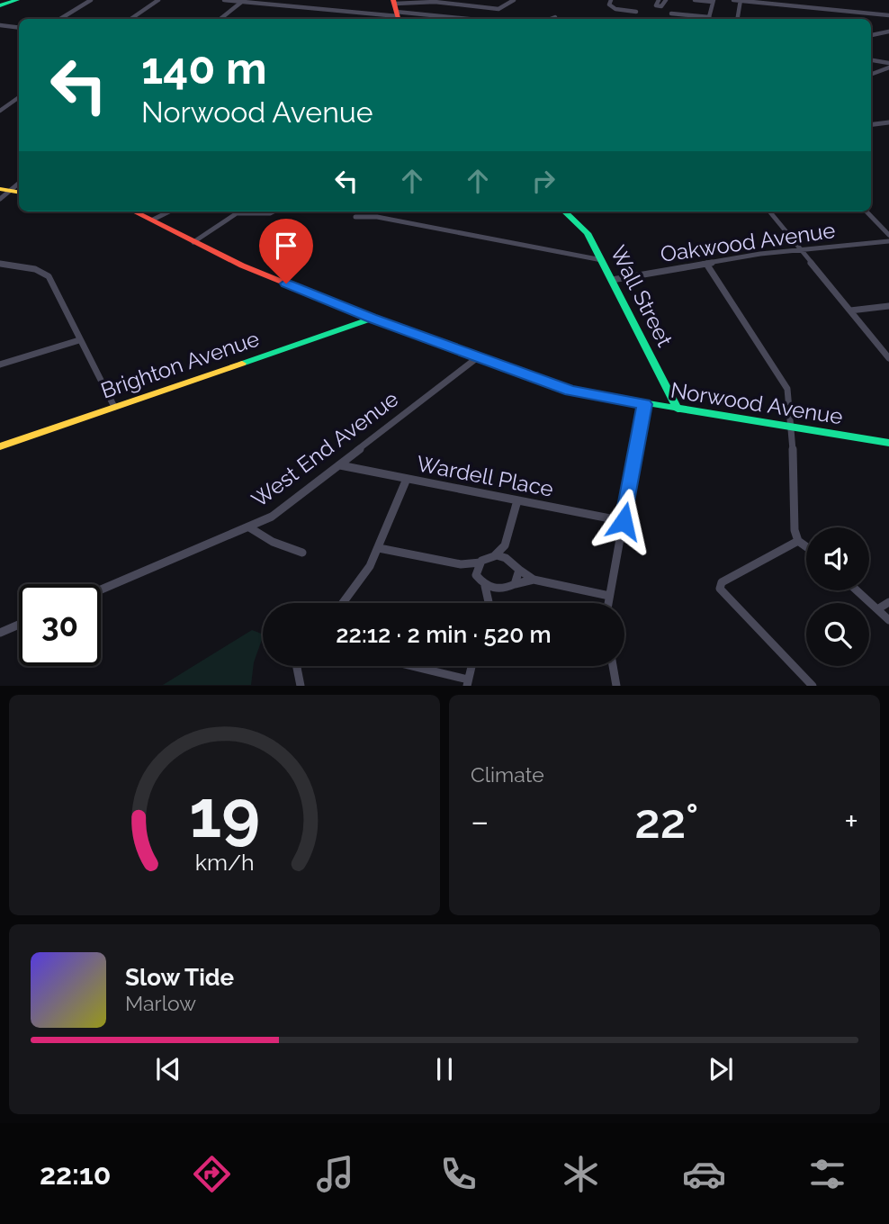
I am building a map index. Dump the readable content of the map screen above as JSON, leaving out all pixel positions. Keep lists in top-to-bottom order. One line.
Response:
{"streets":{"street":["Oakwood Avenue","Wall Street","Brighton Avenue","Norwood Avenue","West End Avenue","Wardell Place"]},"crossings":[["Oakwood Avenue","Wall Street"],["Wall Street","Norwood Avenue"],["Brighton Avenue","Norwood Avenue"],["Norwood Avenue","West End Avenue"],["West End Avenue","Wardell Place"]],"page":{"turn":["140 m","Norwood Avenue"],"limit":"30","trip":"22:12 · 2 min · 520 m","tile":"Climate","heat":["−","22°","+"],"song":["Slow Tide","Marlow"],"tabs":"22:10","gauge":["19","km/h"]}}
